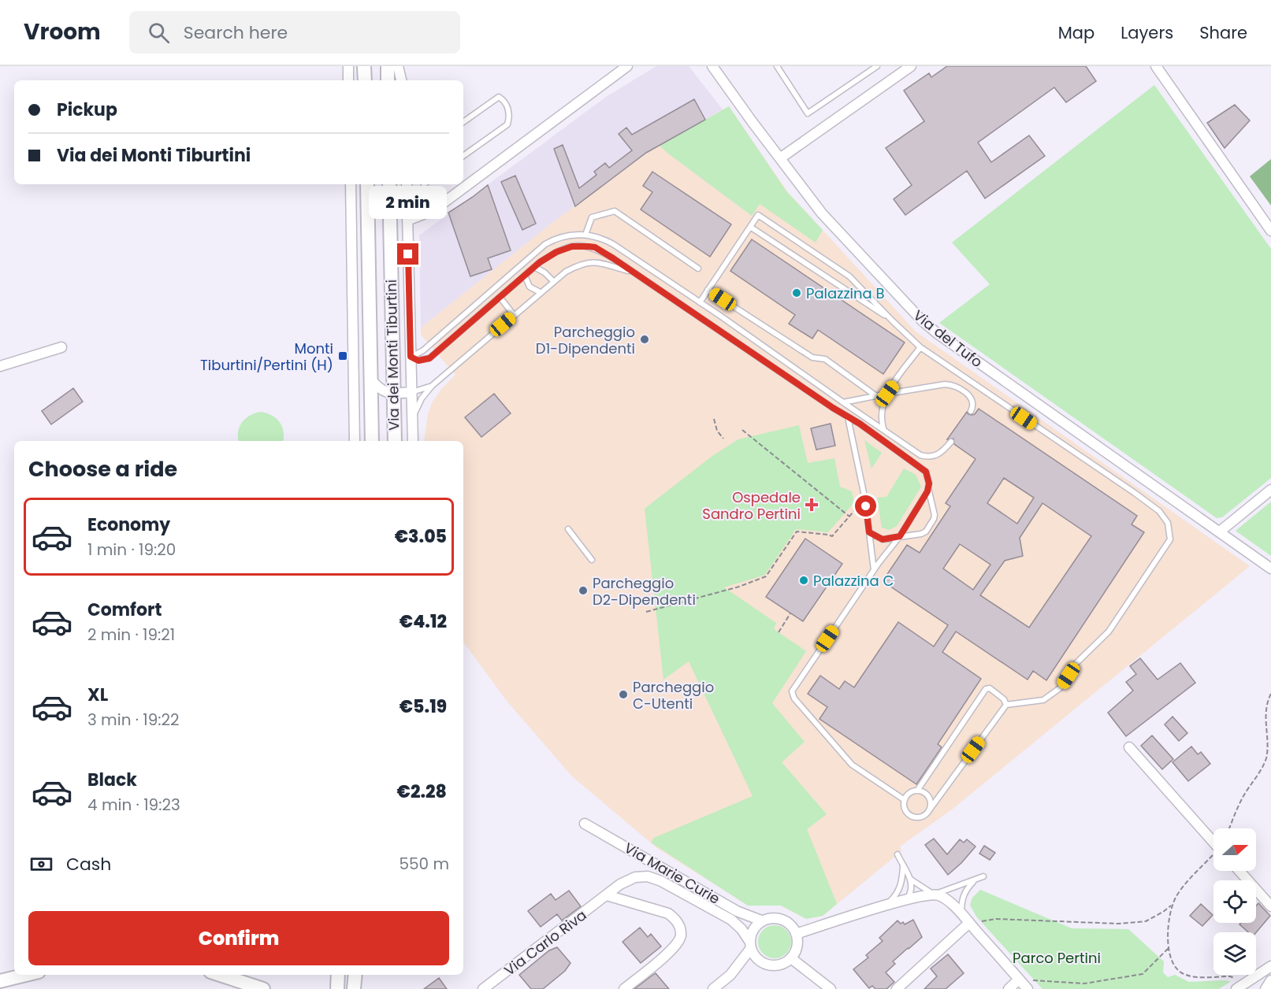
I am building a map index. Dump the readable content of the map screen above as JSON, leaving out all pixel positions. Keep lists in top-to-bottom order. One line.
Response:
{"streets":{"main road":["Via dei Monti Tiburtini"],"street":["Via del Tufo","Via Marie Curie","Via Carlo Riva"]},"crossings":[["Via Marie Curie","Via Carlo Riva"]],"parks":["Parco Pertini"],"places":{"other":["Palazzina B","Parcheggio D1-Dipendenti","Palazzina C","Parcheggio D2-Dipendenti","Parcheggio C-Utenti"],"transit":["Monti Tiburtini/Pertini (H)"],"health":["Ospedale Sandro Pertini"]},"north":"right","page":{"header":"Vroom","search":"Search here","nav":["Map","Layers","Share"],"banner":["Pickup","Via dei Monti Tiburtini"],"bubble":"2 min","heading":"Choose a ride","list":[{"name":"Economy","note":"1 min · 19:20","value":"€3.05"},{"name":"Comfort","note":"2 min · 19:21","value":"€4.12"},{"name":"XL","note":"3 min · 19:22","value":"€5.19"},{"name":"Black","note":"4 min · 19:23","value":"€2.28"}],"pay":["Cash","550 m"],"buttons":"Confirm"}}
